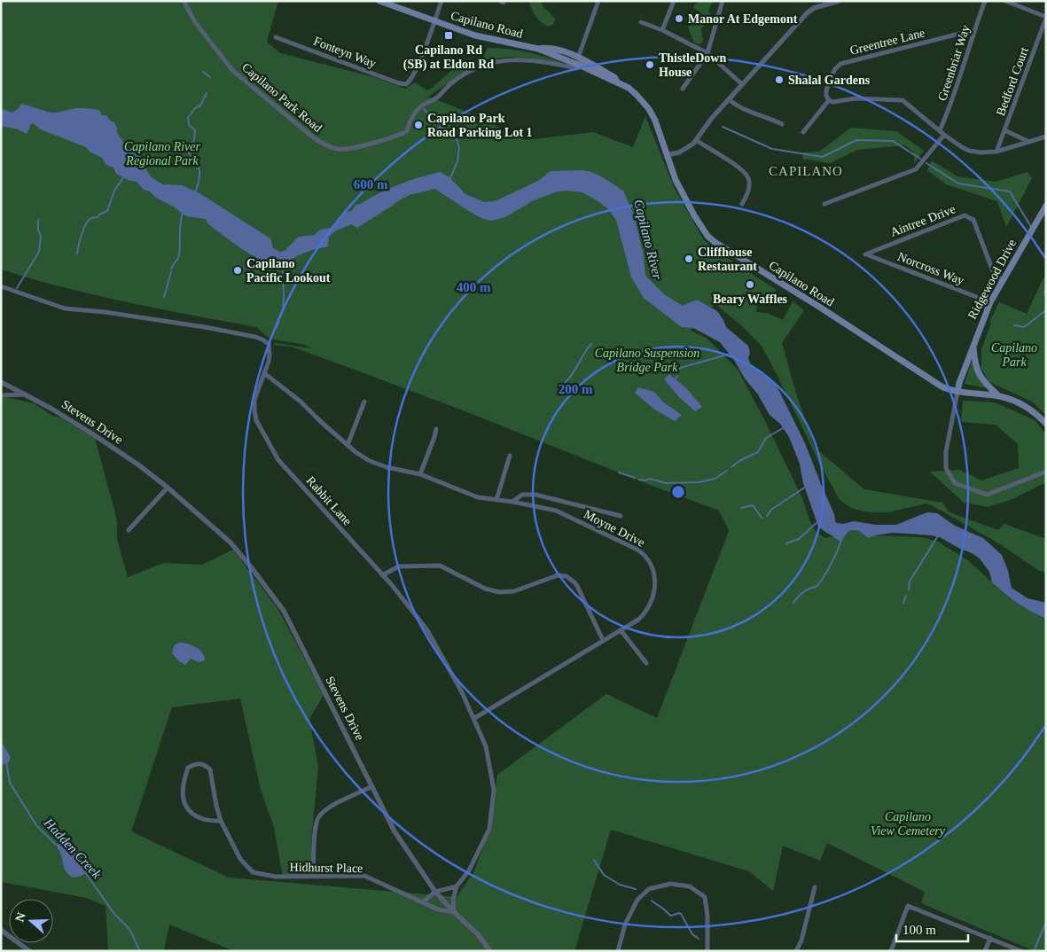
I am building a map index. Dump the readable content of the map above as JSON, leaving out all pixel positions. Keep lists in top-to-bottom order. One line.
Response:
{"streets":{"main road":["Capilano Road","Ridgewood Drive"],"street":["Greentree Lane","Fonteyn Way","Greenbriar Way","Bedford Court","Capilano Park Road","Aintree Drive","Norcross Way","Stevens Drive","Rabbit Lane","Moyne Drive","Hidhurst Place"]},"crossings":[["Capilano Road","Fonteyn Way"],["Capilano Road","Capilano Park Road"],["Capilano Road","Ridgewood Drive"],["Greentree Lane","Greenbriar Way"],["Aintree Drive","Norcross Way"],["Aintree Drive","Ridgewood Drive"],["Norcross Way","Ridgewood Drive"],["Stevens Drive","Hidhurst Place"],["Rabbit Lane","Moyne Drive"]],"districts":["CAPILANO"],"water":["Capilano River","Hadden Creek"],"parks":["Capilano River Regional Park","Capilano Park","Capilano Suspension Bridge Park","Capilano View Cemetery"],"places":{"other":["Manor At Edgemont","ThistleDown House","Shalal Gardens","Capilano Park Road Parking Lot 1","Cliffhouse Restaurant","Capilano Pacific Lookout","Beary Waffles"],"transit":["Capilano Rd (SB) at Eldon Rd"]},"scale_bar":"100 m","north":"left","rings":["600 m","400 m","200 m"]}
